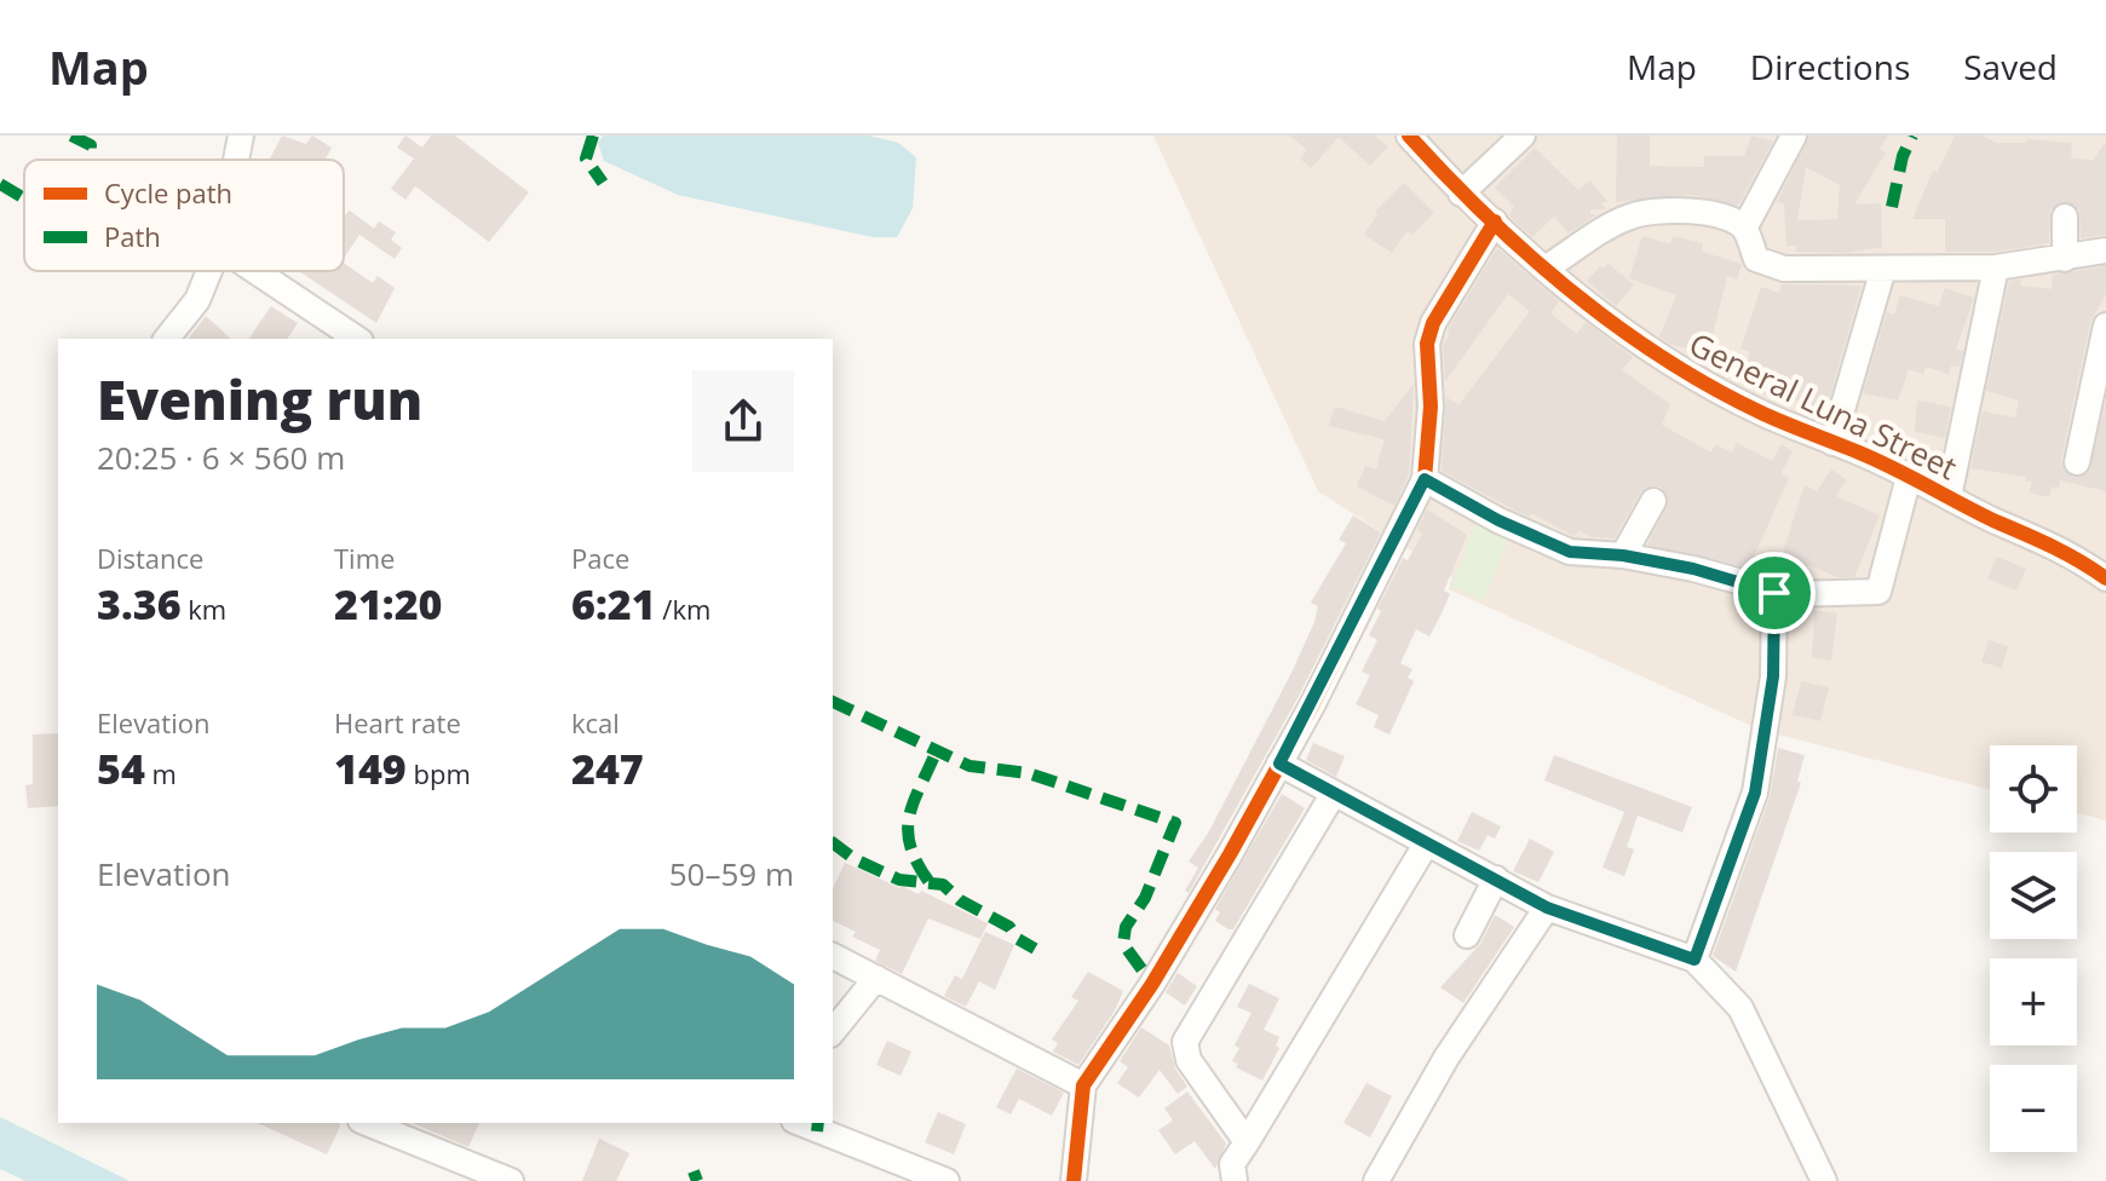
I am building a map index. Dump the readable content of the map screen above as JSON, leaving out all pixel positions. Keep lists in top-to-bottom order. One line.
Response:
{"streets":{"street":["General Luna Street"]},"legend":["Cycle path","Path"],"page":{"header":"Map","nav":["Map","Directions","Saved"],"heading":["Evening run","20:25 · 6 × 560 m"],"stats":[["Distance","3.36 km"],["Time","21:20"],["Pace","6:21 /km"],["Elevation","54 m"],["Heart rate","149 bpm"],["kcal","247"]],"map_buttons":["+","−"],"chart":["Elevation","50–59 m"]}}
